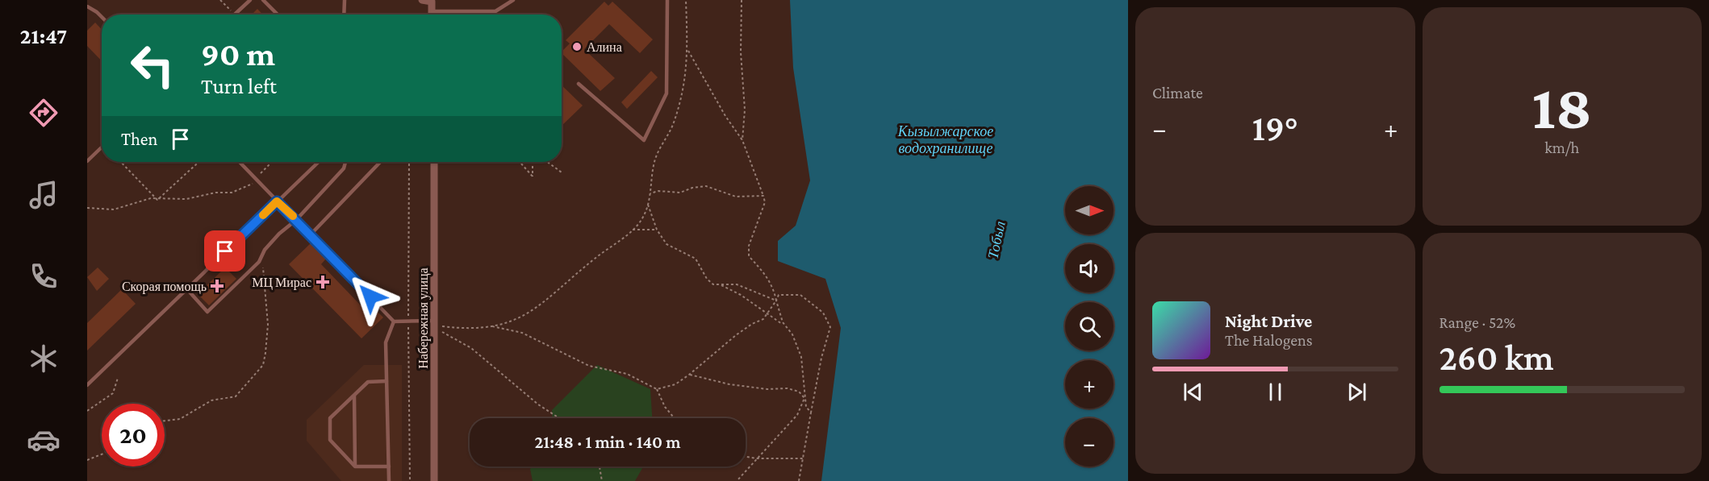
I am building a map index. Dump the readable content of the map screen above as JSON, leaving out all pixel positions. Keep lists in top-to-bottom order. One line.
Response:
{"streets":{"street":["Набережная улица"]},"water":["Кызылжарское водохранилище","Тобыл"],"places":{"other":["Алина"],"health":["МЦ Мирас","Скорая помощь"]},"north":"right","page":{"tabs":"21:47","tile":["Climate",["18","km/h"],["Range · 52%","260 km"]],"turn":["90 m","Turn left"],"heat":["−","19°","+"],"then":"Then","map_buttons":["+","−"],"song":["Night Drive","The Halogens"],"limit":"20","trip":"21:48 · 1 min · 140 m"}}
